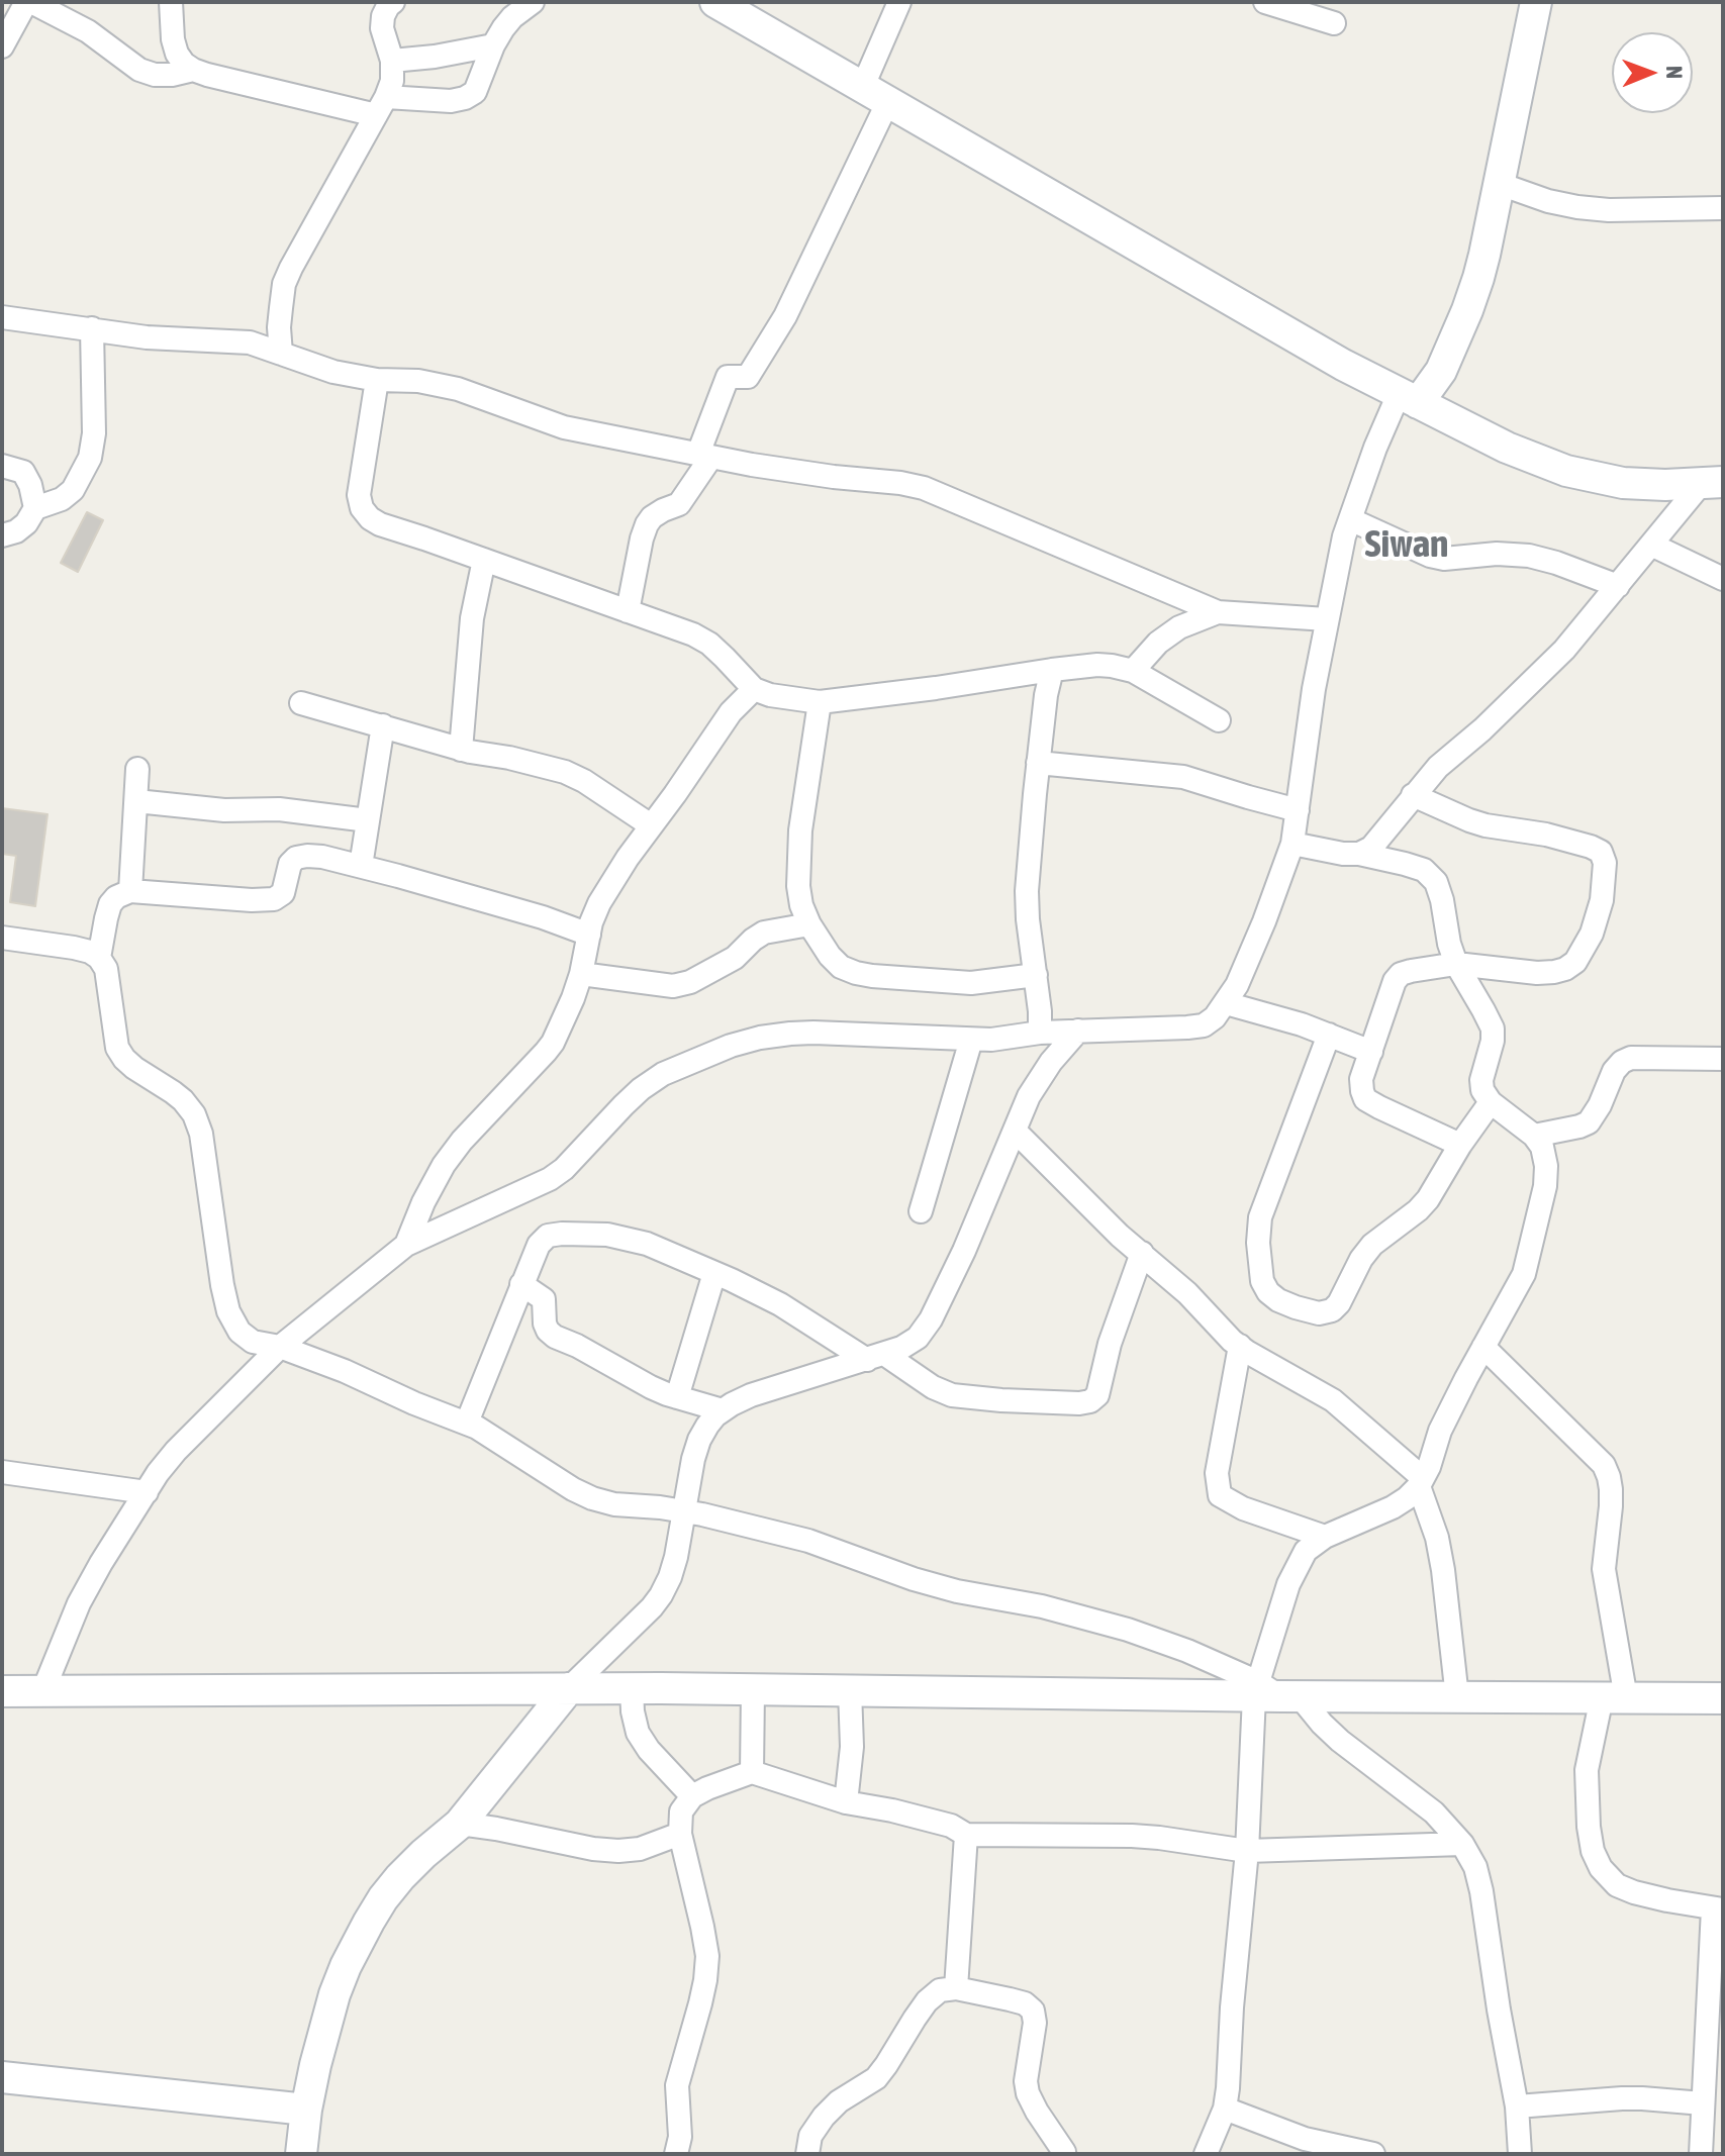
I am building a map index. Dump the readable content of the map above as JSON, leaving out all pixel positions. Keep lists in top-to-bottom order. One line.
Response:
{"districts":["Siwan"],"north":"right"}
